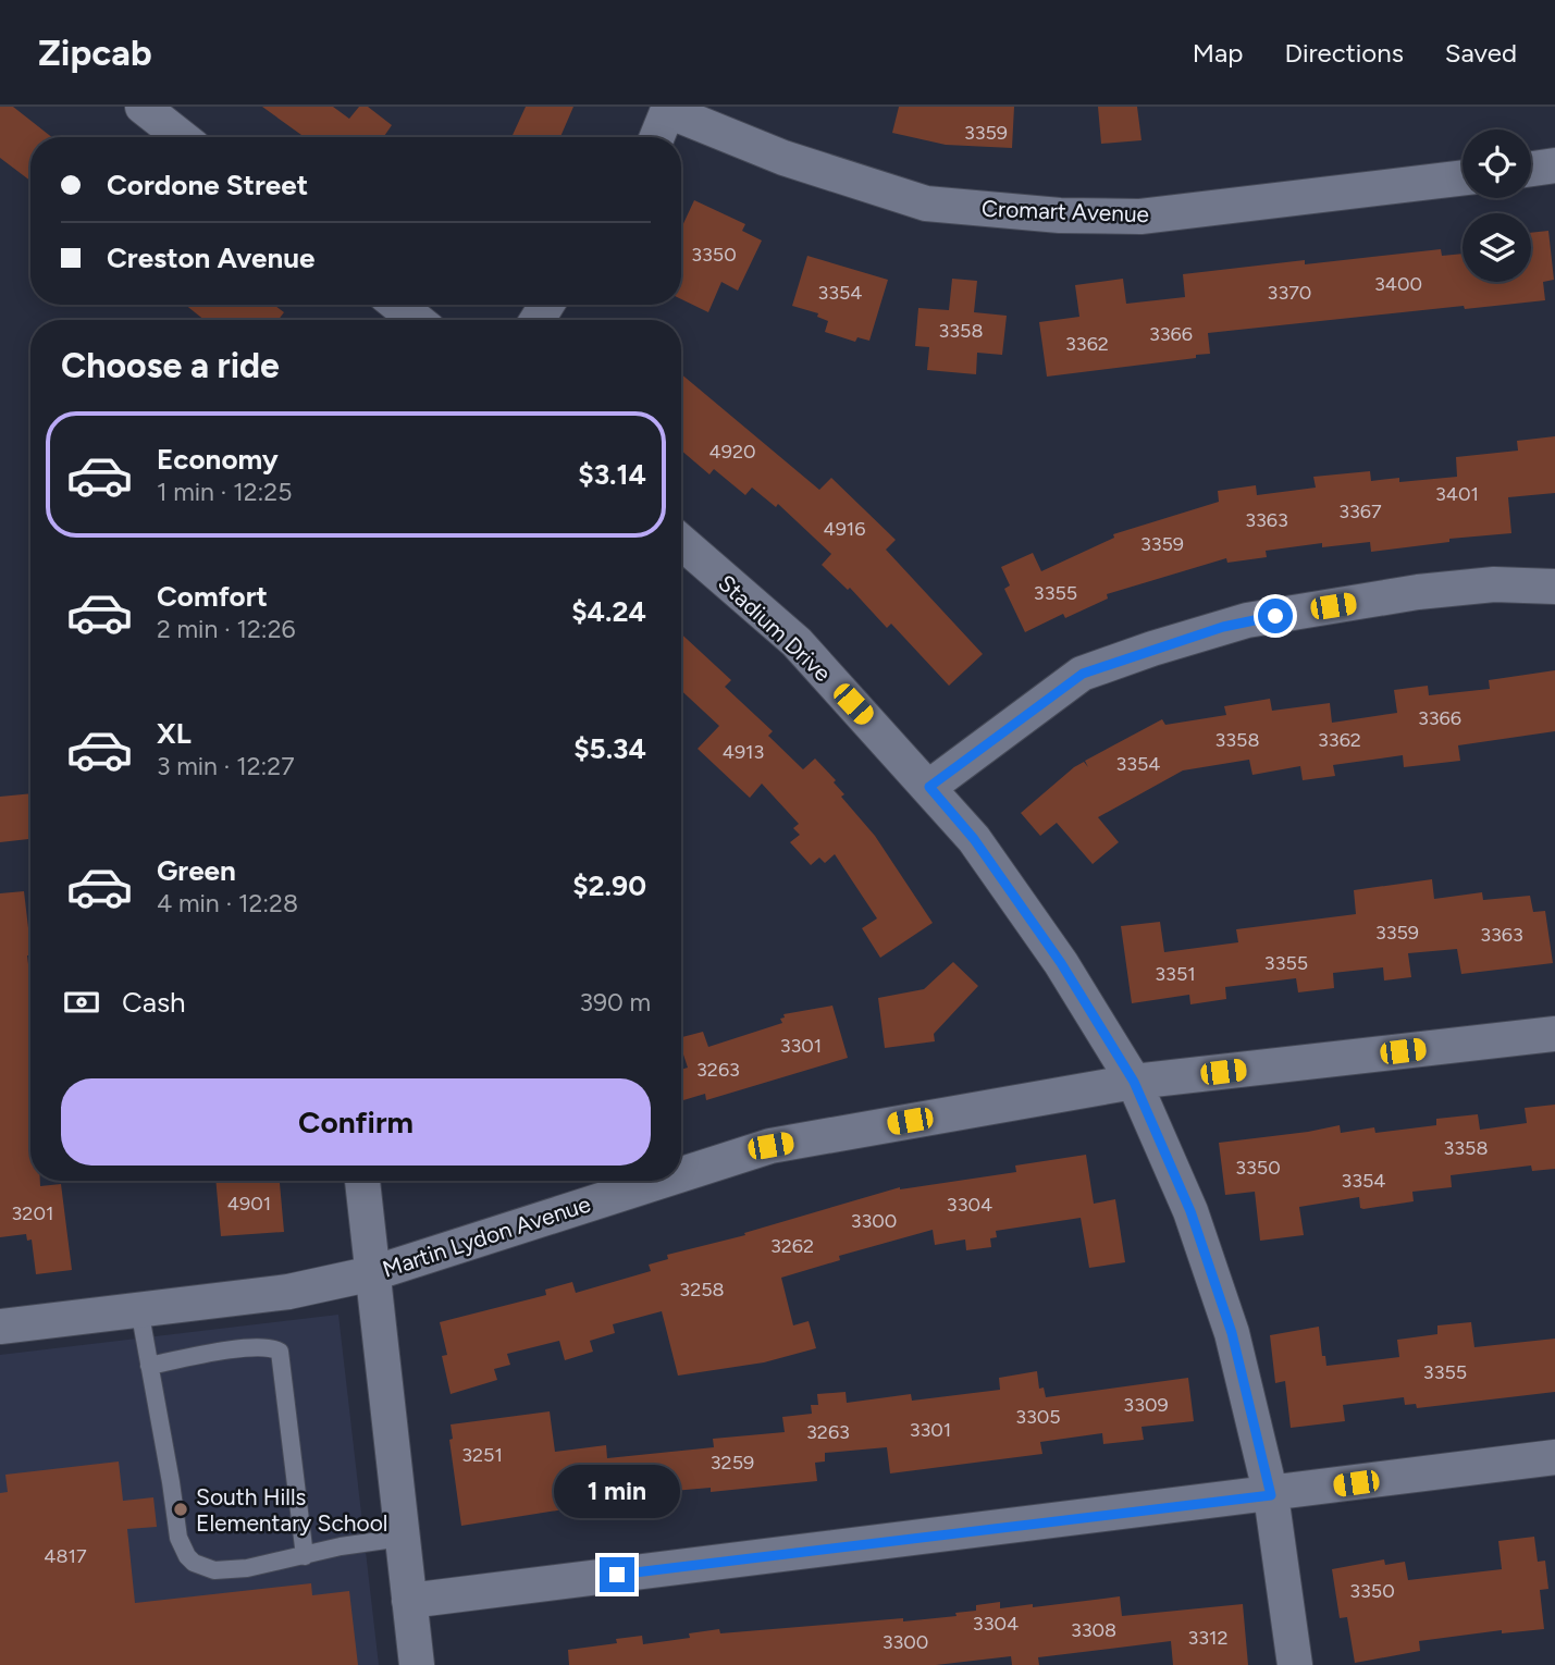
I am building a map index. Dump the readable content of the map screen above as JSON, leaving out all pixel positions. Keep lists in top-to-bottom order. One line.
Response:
{"streets":{"street":["Cromart Avenue","Stadium Drive","Martin Lydon Avenue"]},"crossings":[["Stadium Drive","Martin Lydon Avenue"]],"places":["South Hills Elementary School"],"house_numbers":["3359","3350","3400","3354","3370","3358","3366","3362","4920","3401","3367","3363","4916","3359","3355","3366","3358","3362","4913","3354","3359","3363","3355","3351","3301","3263","3358","3350","3354","4901","3304","3201","3300","3262","3258","3355","3309","3305","3301","3263","3251","3259","4817","3350","3304","3308","3312","3300"],"page":{"header":"Zipcab","nav":["Map","Directions","Saved"],"banner":["Cordone Street","Creston Avenue"],"heading":"Choose a ride","list":[{"name":"Economy","note":"1 min · 12:25","value":"$3.14"},{"name":"Comfort","note":"2 min · 12:26","value":"$4.24"},{"name":"XL","note":"3 min · 12:27","value":"$5.34"},{"name":"Green","note":"4 min · 12:28","value":"$2.90"}],"pay":["Cash","390 m"],"buttons":"Confirm","bubble":"1 min"}}
